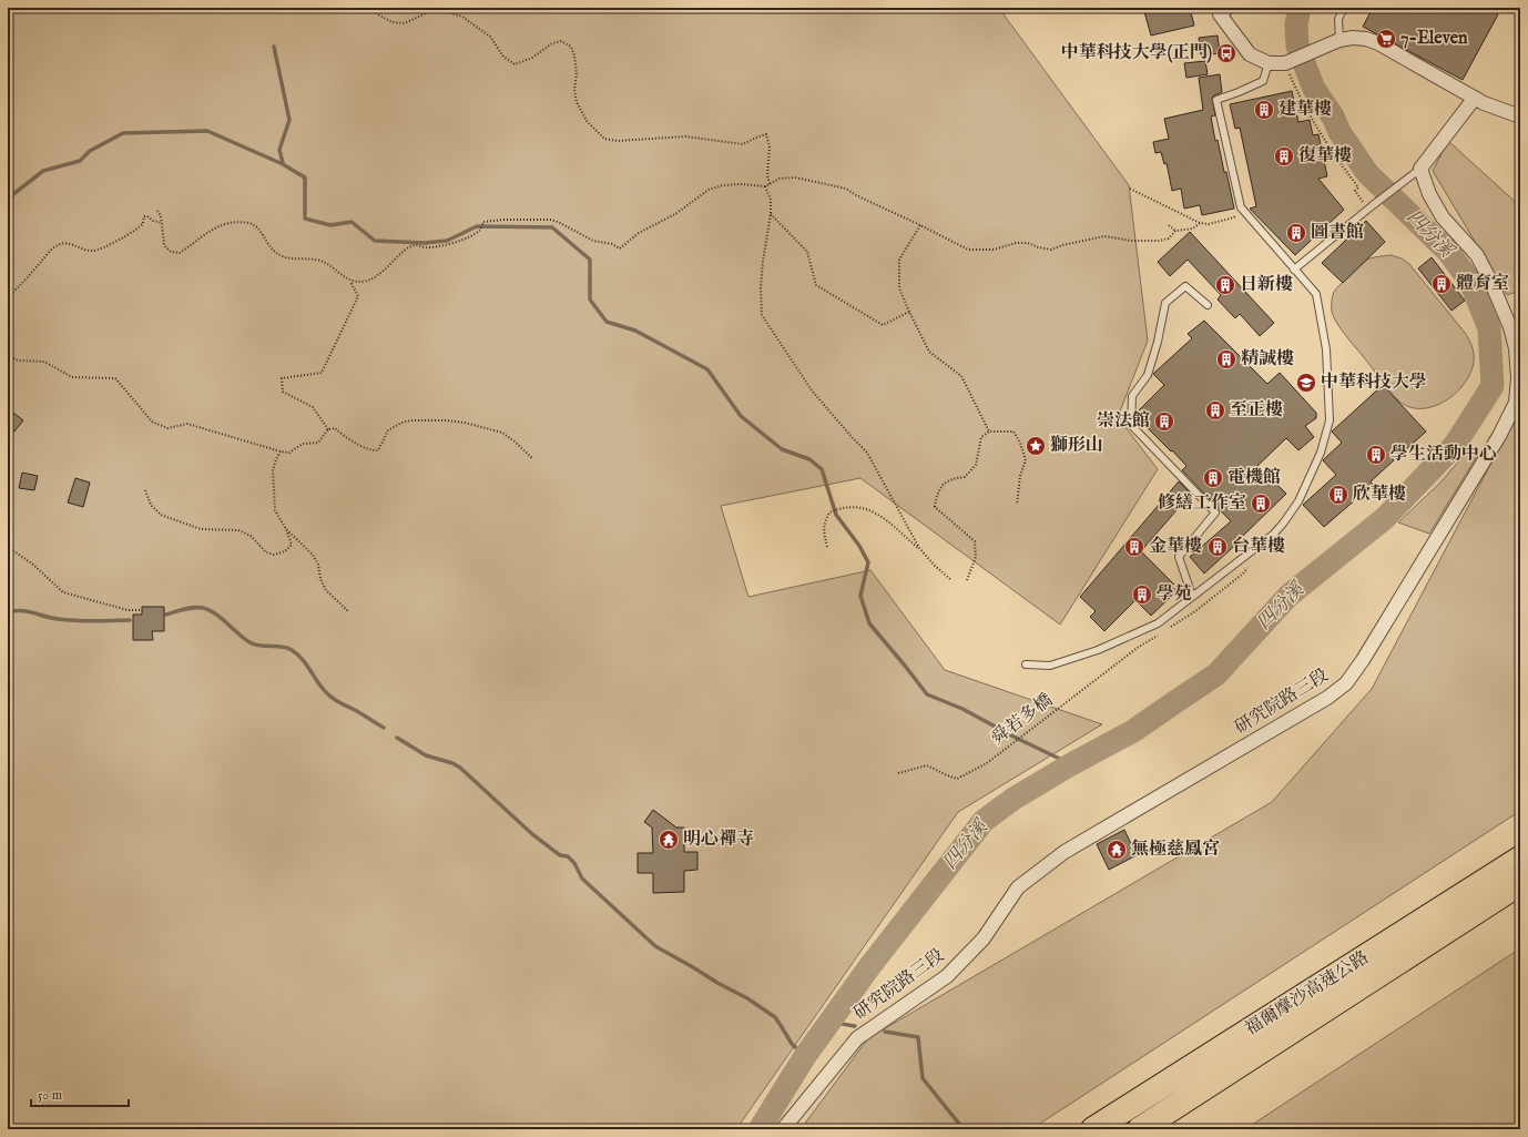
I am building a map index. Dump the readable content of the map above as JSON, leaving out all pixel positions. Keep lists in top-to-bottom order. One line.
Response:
{"streets":{"highway":["福爾摩沙高速公路"],"street":["研究院路三段"],"path":["舜若多橋"]},"water":["四分溪"],"places":{"supermarket":["7-Eleven"],"bus stop":["中華科技大學(正門)"],"building":["建華樓","復華樓","圖書館","體育室","日新樓","精誠樓","至正樓","崇法館","學生活動中心","電機館","欣華樓","修繕工作室","金華樓","台華樓","學苑"],"school or university":["中華科技大學"],"place":["獅形山"],"temple":["明心禪寺","無極慈鳳宮"]},"scale_bar":"50 m"}
